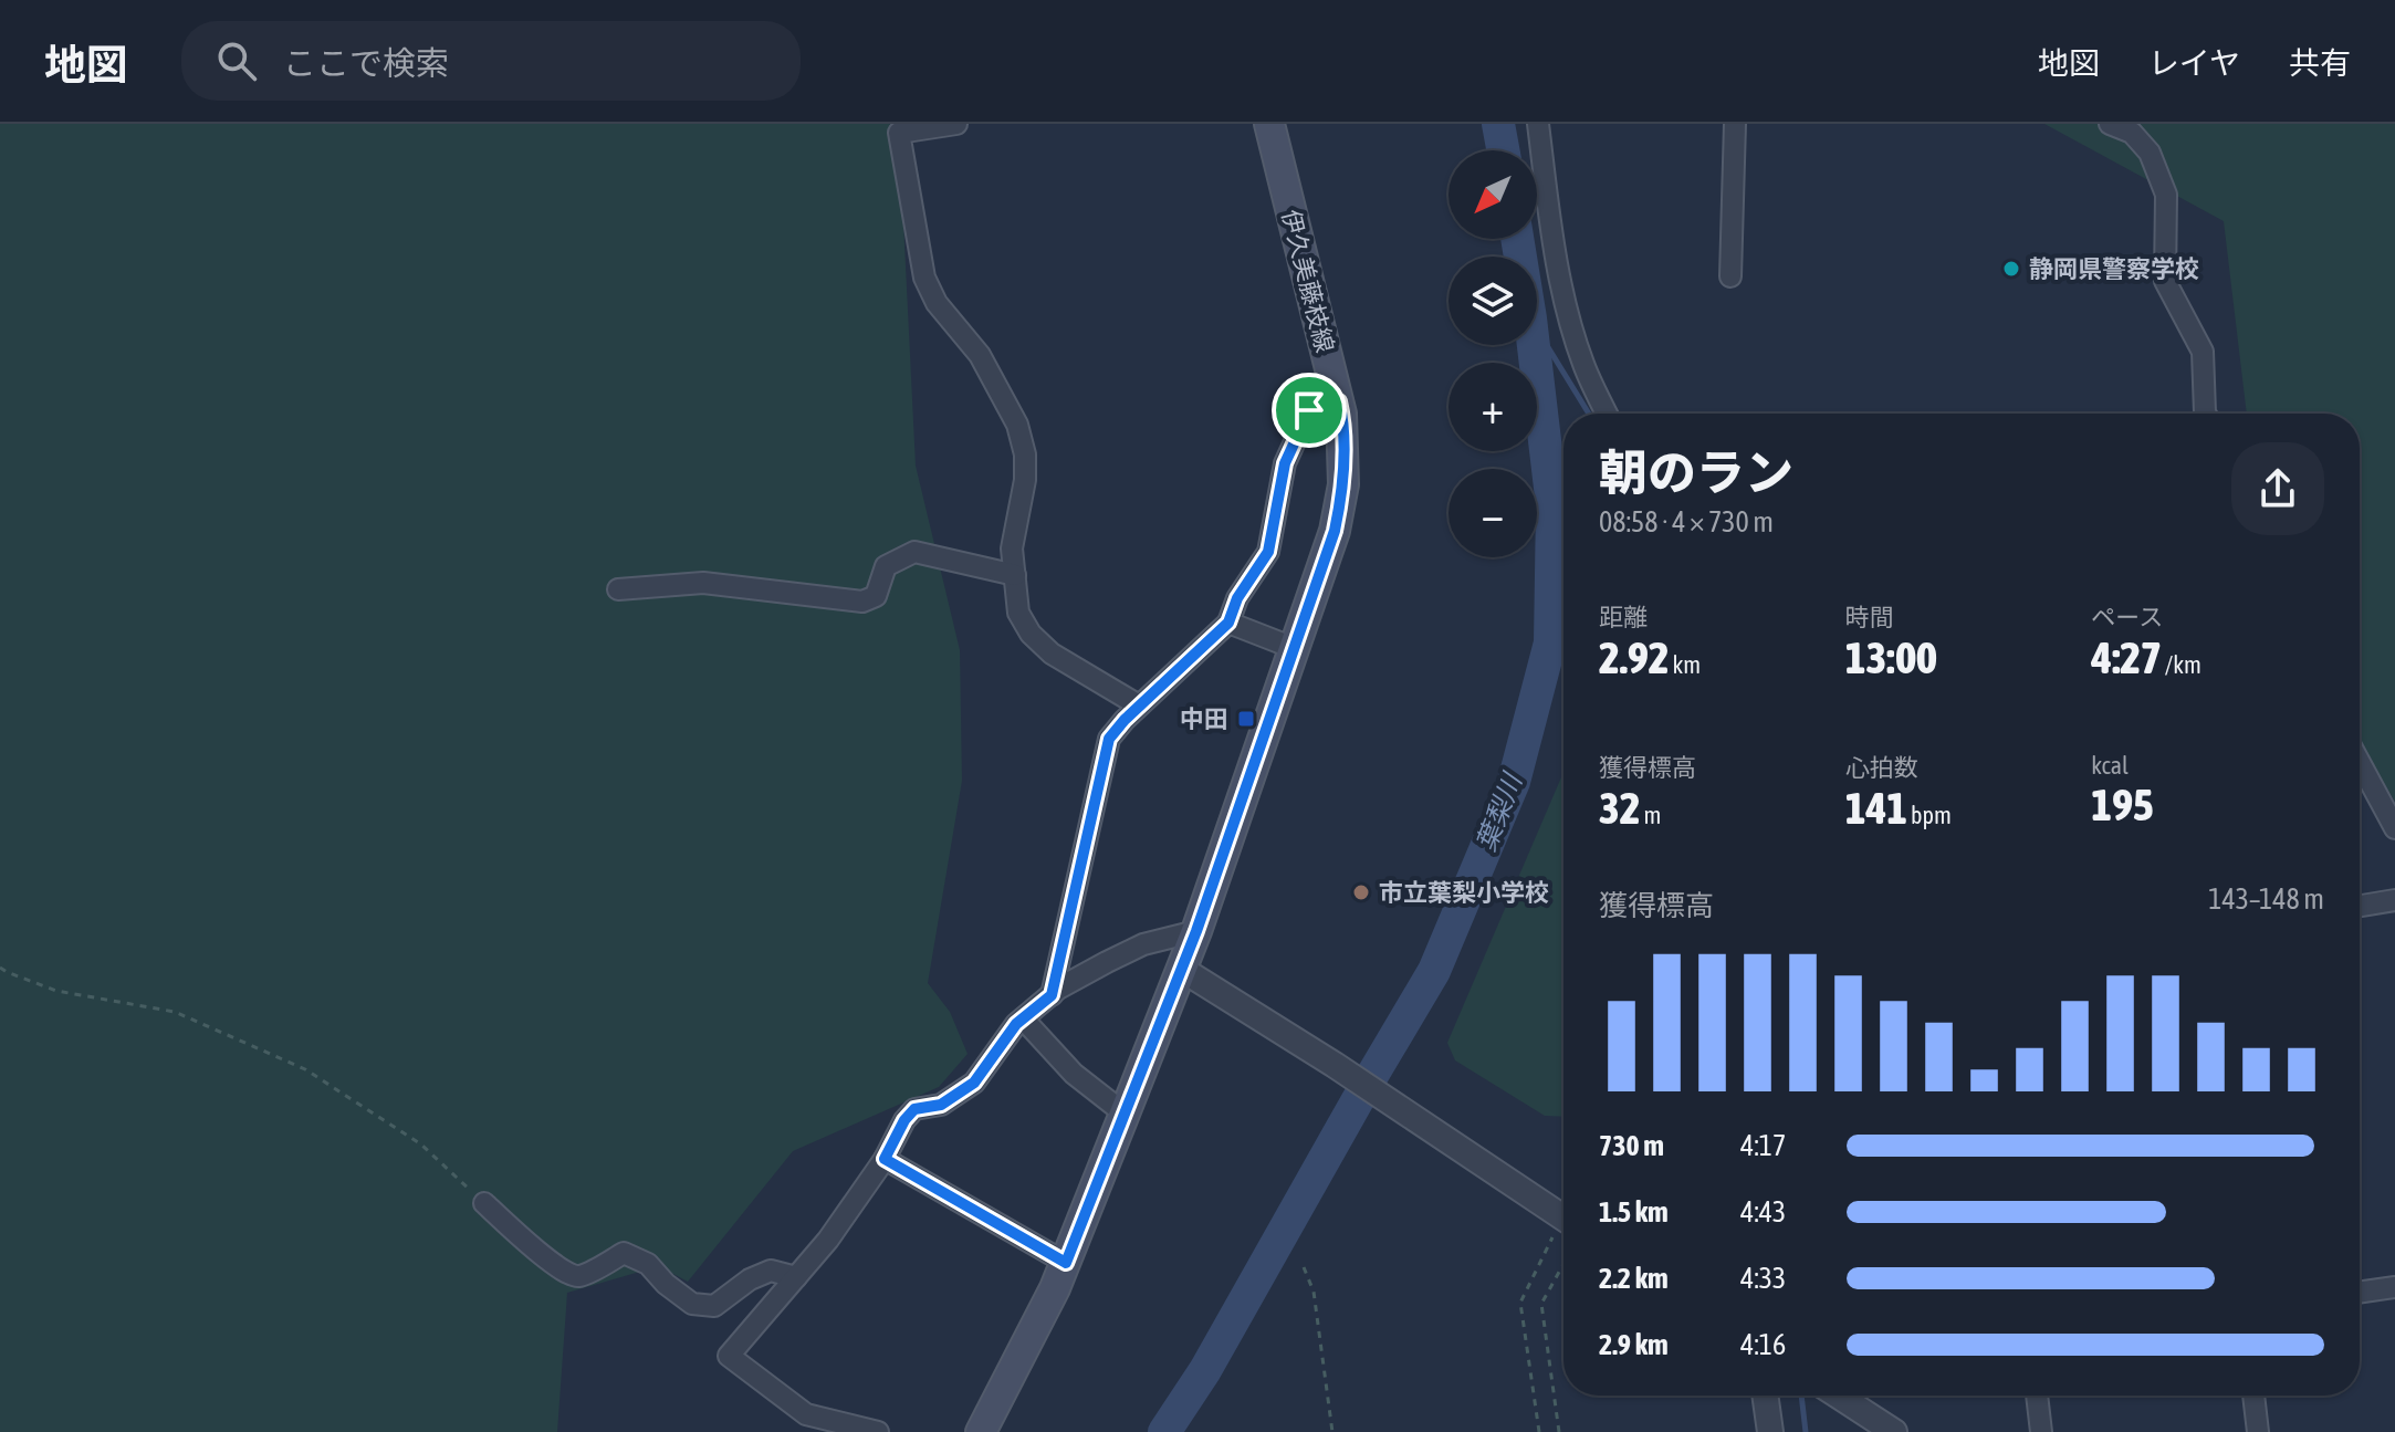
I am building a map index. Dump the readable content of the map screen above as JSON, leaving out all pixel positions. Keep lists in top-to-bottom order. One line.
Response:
{"streets":{"main road":["伊久美藤枝線"]},"water":["葉梨川"],"places":{"other":["静岡県警察学校","市立葉梨小学校"],"transit":["中田"]},"north":"bottom left","page":{"header":"地図","search":"ここで検索","nav":["地図","レイヤ","共有"],"map_buttons":["+","−"],"heading":["朝のラン","08:58 · 4 × 730 m"],"stats":[["距離","2.92 km"],["時間","13:00"],["ペース","4:27 /km"],["獲得標高","32 m"],["心拍数","141 bpm"],["kcal","195"]],"chart":["獲得標高","143–148 m"],"list":[{"name":"730 m","note":"4:17"},{"name":"1.5 km","note":"4:43"},{"name":"2.2 km","note":"4:33"},{"name":"2.9 km","note":"4:16"}]}}
